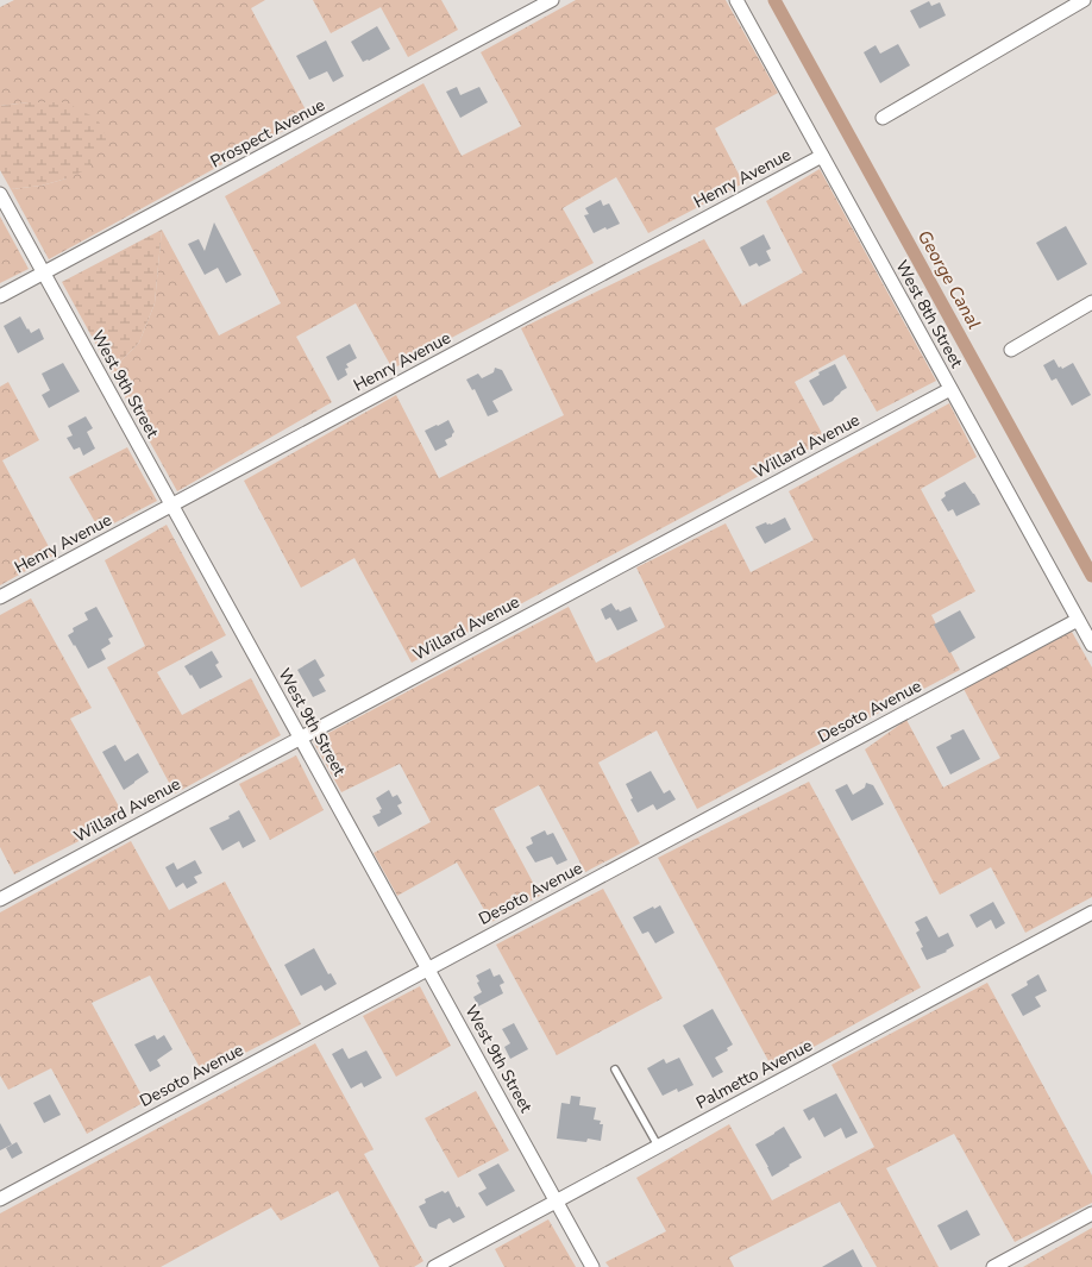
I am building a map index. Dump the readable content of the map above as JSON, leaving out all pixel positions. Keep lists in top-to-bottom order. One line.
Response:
{"streets":{"street":["Prospect Avenue","Henry Avenue","West 8th Street","West 9th Street","Willard Avenue","Desoto Avenue","Palmetto Avenue"]},"crossings":[["Prospect Avenue","West 9th Street"],["Henry Avenue","West 8th Street"],["Henry Avenue","West 9th Street"],["West 8th Street","Willard Avenue"],["West 8th Street","Desoto Avenue"],["West 9th Street","Willard Avenue"],["West 9th Street","Desoto Avenue"],["West 9th Street","Palmetto Avenue"]],"water":["George Canal"]}
